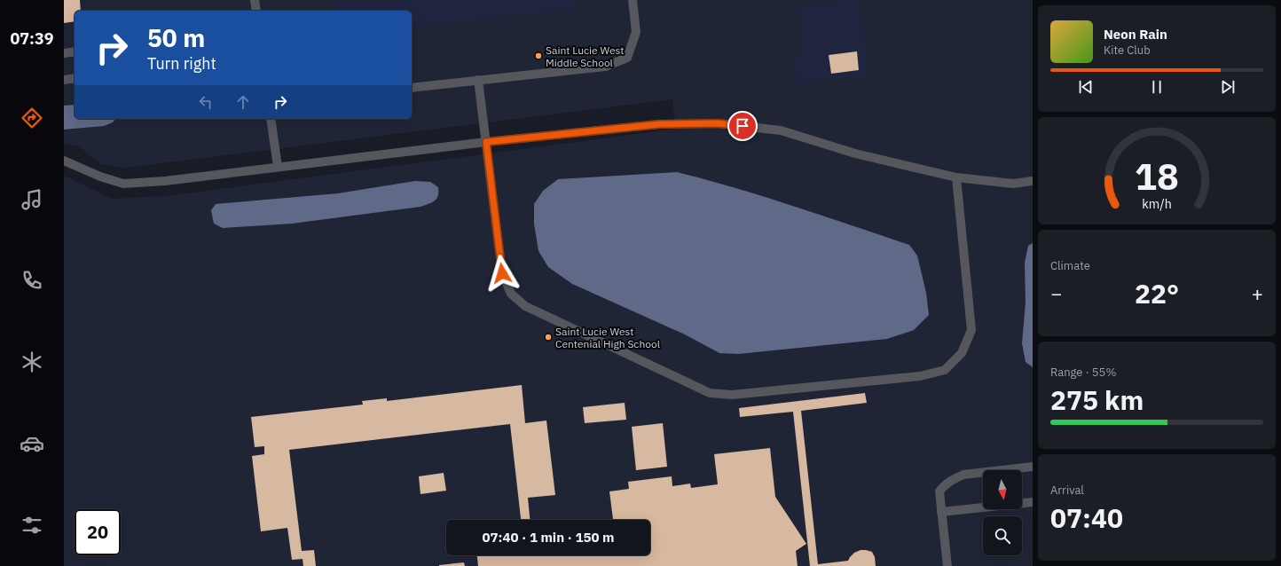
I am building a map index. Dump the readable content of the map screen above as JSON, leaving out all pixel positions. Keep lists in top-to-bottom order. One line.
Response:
{"places":["Saint Lucie West Middle School","Saint Lucie West Centenial High School"],"north":"bottom","page":{"tabs":"07:39","turn":["50 m","Turn right"],"song":["Neon Rain","Kite Club"],"tile":["Climate",["Range · 55%","275 km"],["Arrival","07:40"]],"heat":["−","22°","+"],"limit":"20","trip":"07:40 · 1 min · 150 m","gauge":["18","km/h"]}}
